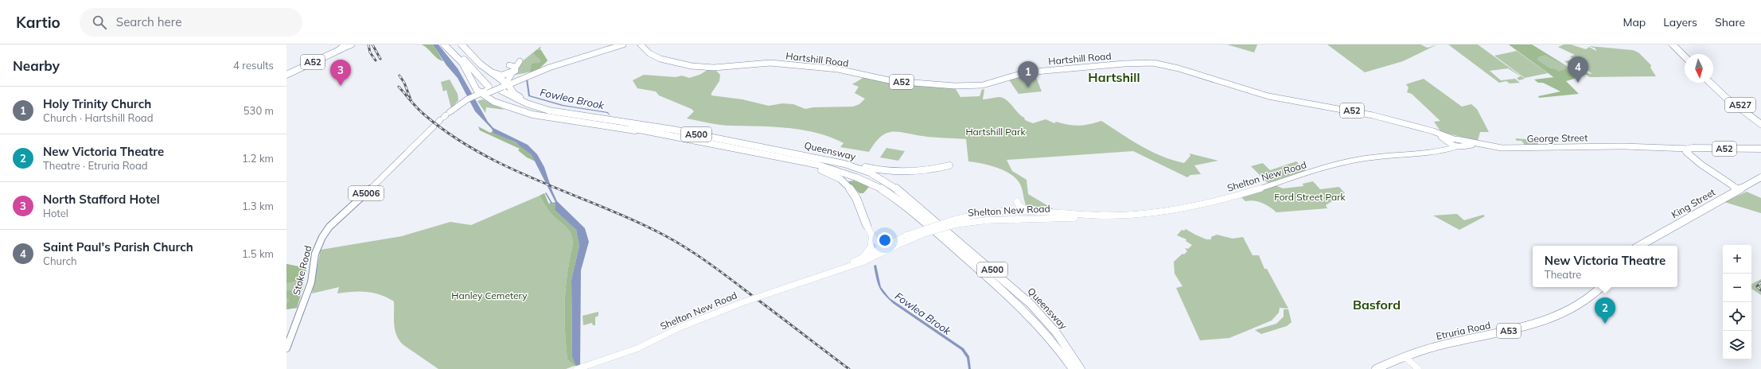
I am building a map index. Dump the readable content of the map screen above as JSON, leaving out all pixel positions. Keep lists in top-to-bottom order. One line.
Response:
{"streets":{"highway":["A52","A527","A500","Queensway","King Street","Etruria Road","A53"],"main road":["Hartshill Road","George Street","Shelton New Road","A5006","Stoke Road"]},"crossings":[["Hartshill Road","A52"],["A52","George Street"],["A52","Shelton New Road"],["A52","King Street"],["George Street","Shelton New Road"],["Queensway","A5006"],["A5006","Stoke Road"]],"districts":["Hartshill","Basford"],"water":["Fowlea Brook"],"parks":["Hartshill Park","Ford Street Park","Hanley Cemetery"],"north":"bottom","page":{"header":"Kartio","search":"Search here","nav":["Map","Layers","Share"],"heading":["Nearby","4 results"],"pins":["4","3","1","2"],"list":[{"mark":"1","name":"Holy Trinity Church","note":"Church · Hartshill Road","value":"530 m"},{"mark":"2","name":"New Victoria Theatre","note":"Theatre · Etruria Road","value":"1.2 km"},{"mark":"3","name":"North Stafford Hotel","note":"Hotel","value":"1.3 km"},{"mark":"4","name":"Saint Paul's Parish Church","note":"Church","value":"1.5 km"}],"map_buttons":["+","−"],"popup":["New Victoria Theatre","Theatre"]}}
